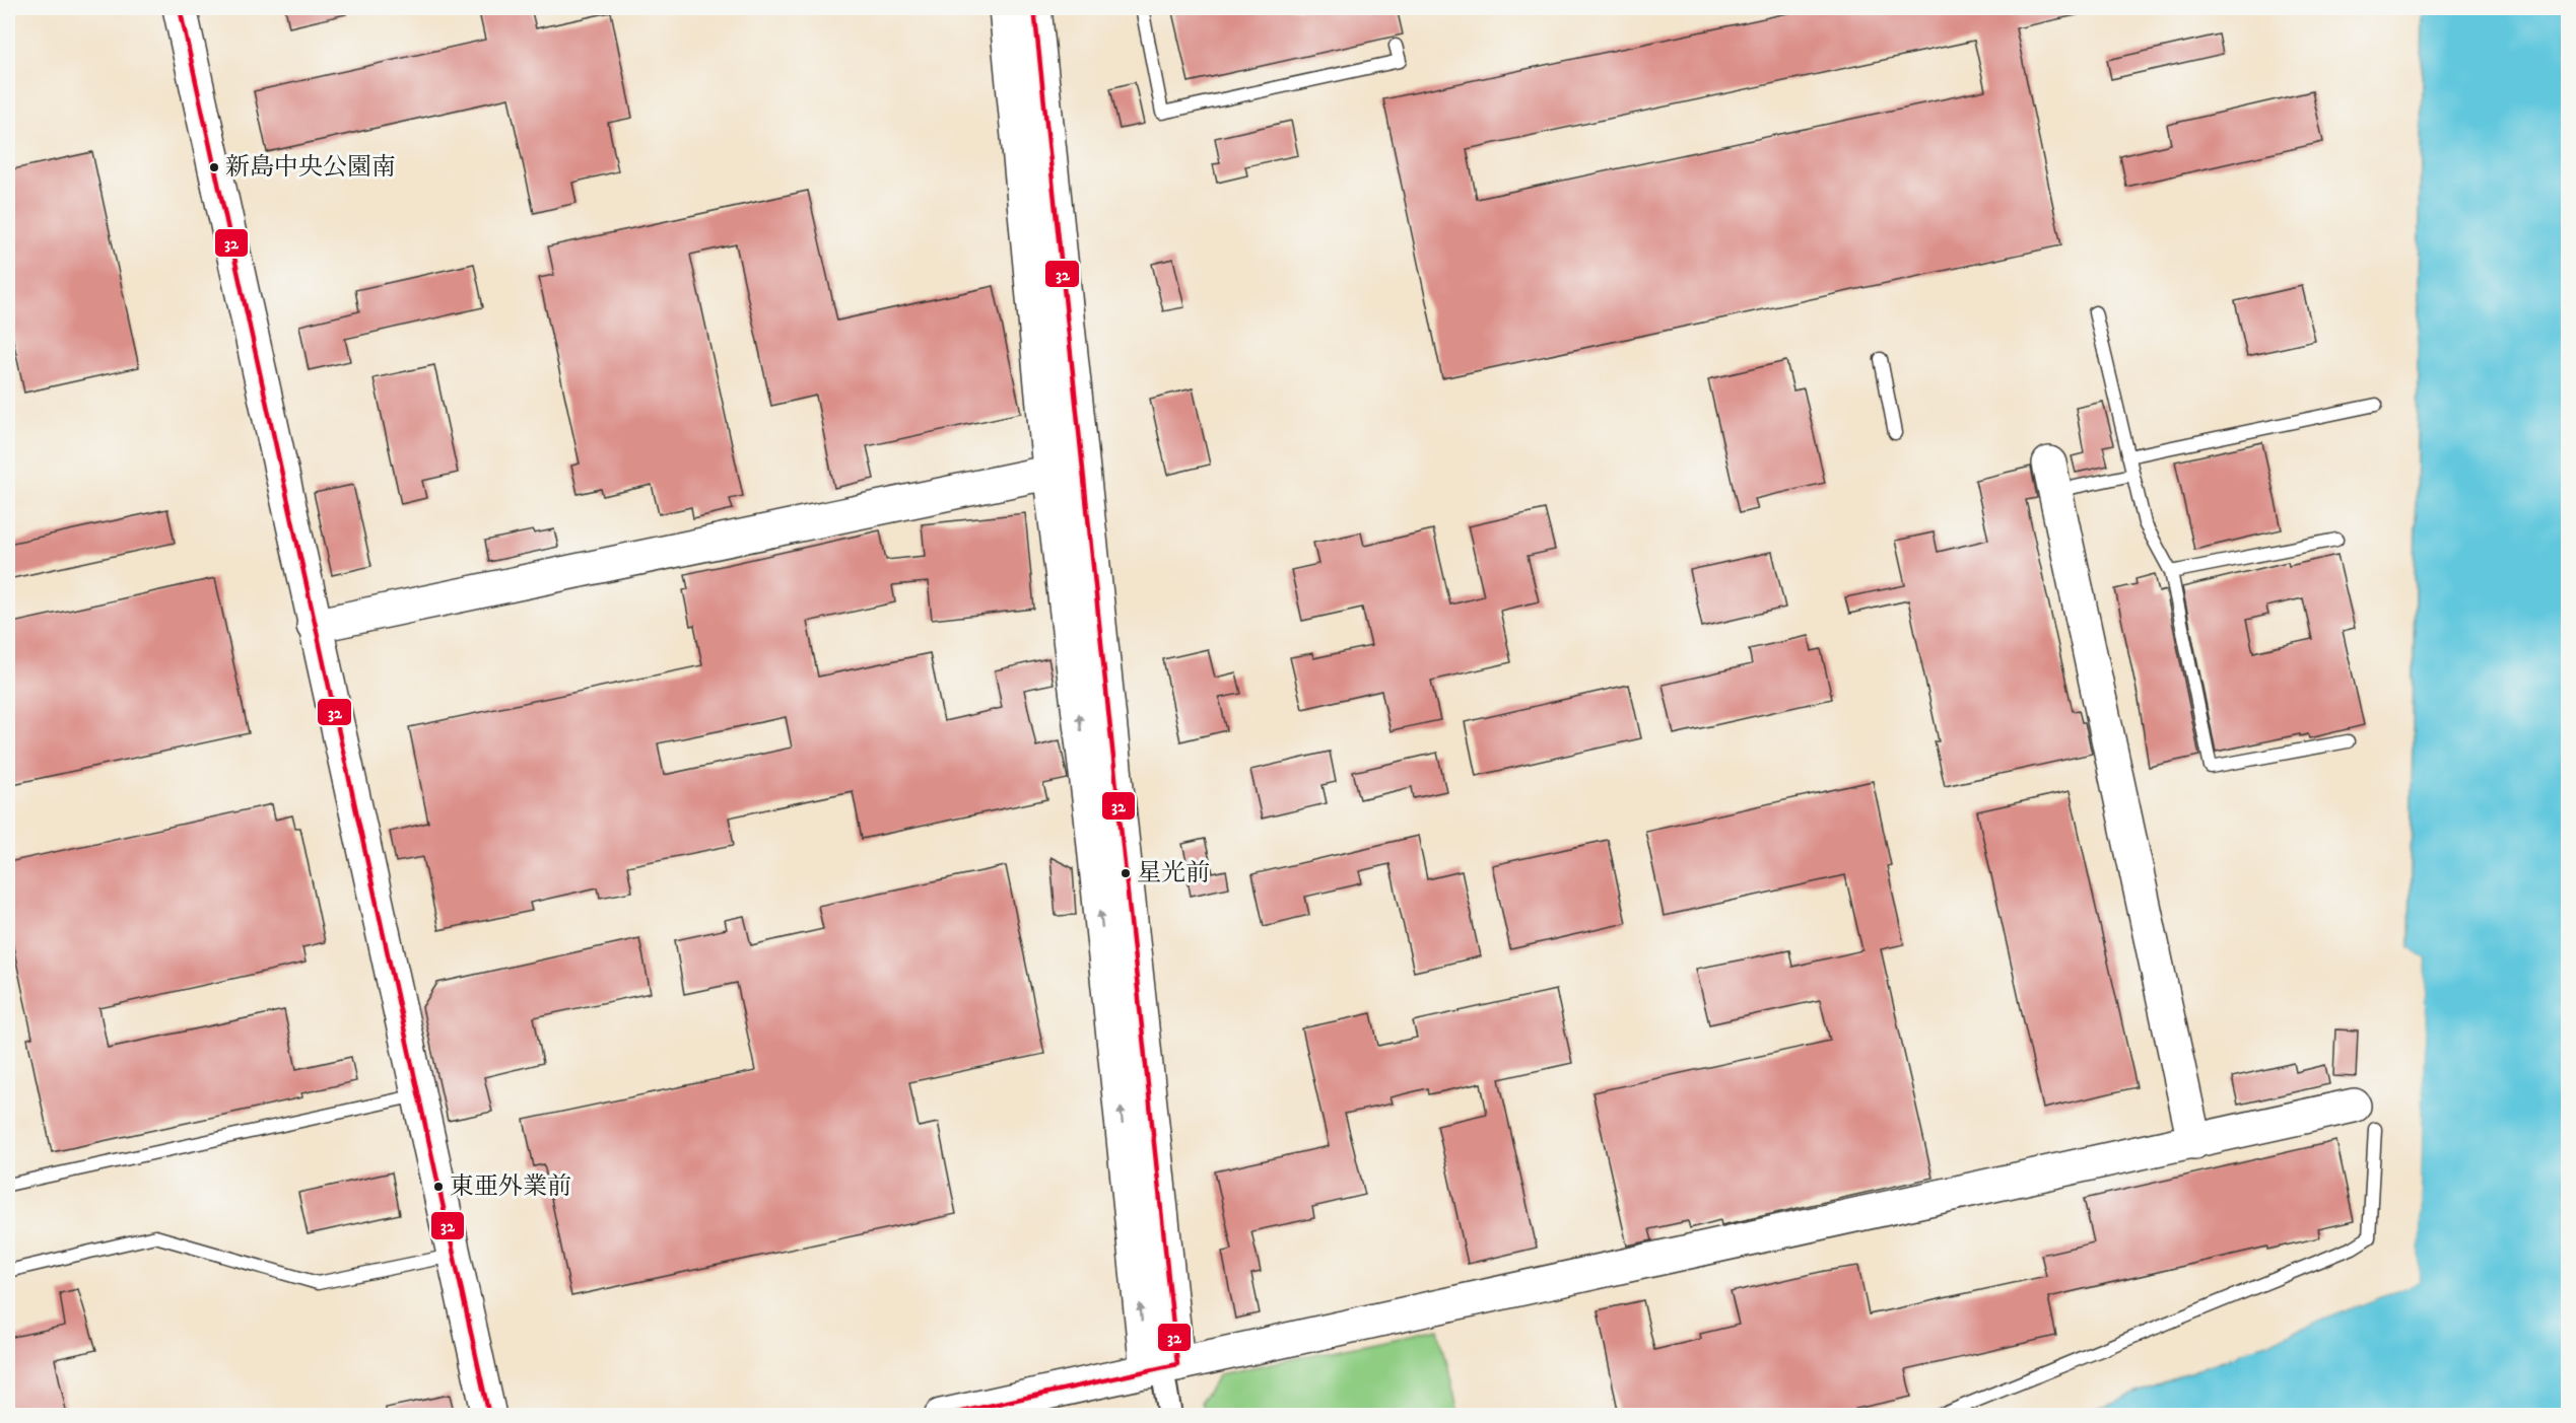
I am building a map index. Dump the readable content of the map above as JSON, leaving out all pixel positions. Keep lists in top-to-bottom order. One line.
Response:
{"places":["新島中央公園南","星光前","東亜外業前"],"lines":["transit line 32"]}
